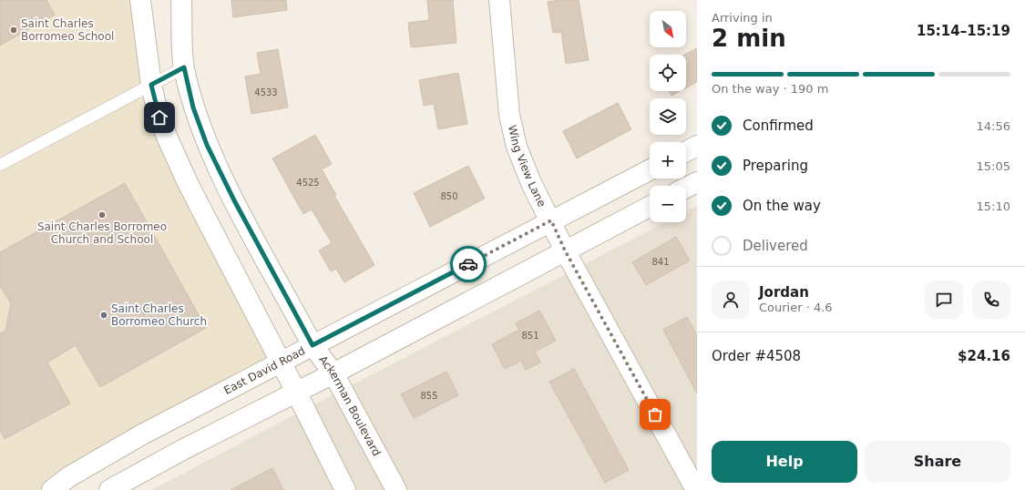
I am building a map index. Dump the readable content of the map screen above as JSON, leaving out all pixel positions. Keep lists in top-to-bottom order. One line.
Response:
{"streets":{"street":["Wing View Lane","East David Road","Ackerman Boulevard"]},"crossings":[["Wing View Lane","East David Road"],["East David Road","Ackerman Boulevard"]],"places":["Saint Charles Borromeo School","Saint Charles Borromeo Church and School","Saint Charles Borromeo Church"],"house_numbers":["4533","4525","850","841","851","855"],"north":"bottom right","page":{"heading":["2 min","Arriving in","15:14–15:19"],"panel":["Jordan","Courier · 4.6","Order #4508","$24.16"],"map_buttons":["+","−"],"bar":"On the way · 190 m","list":[["Confirmed","14:56"],["Preparing","15:05"],["On the way","15:10"],"Delivered"],"buttons":["Help","Share"]}}
